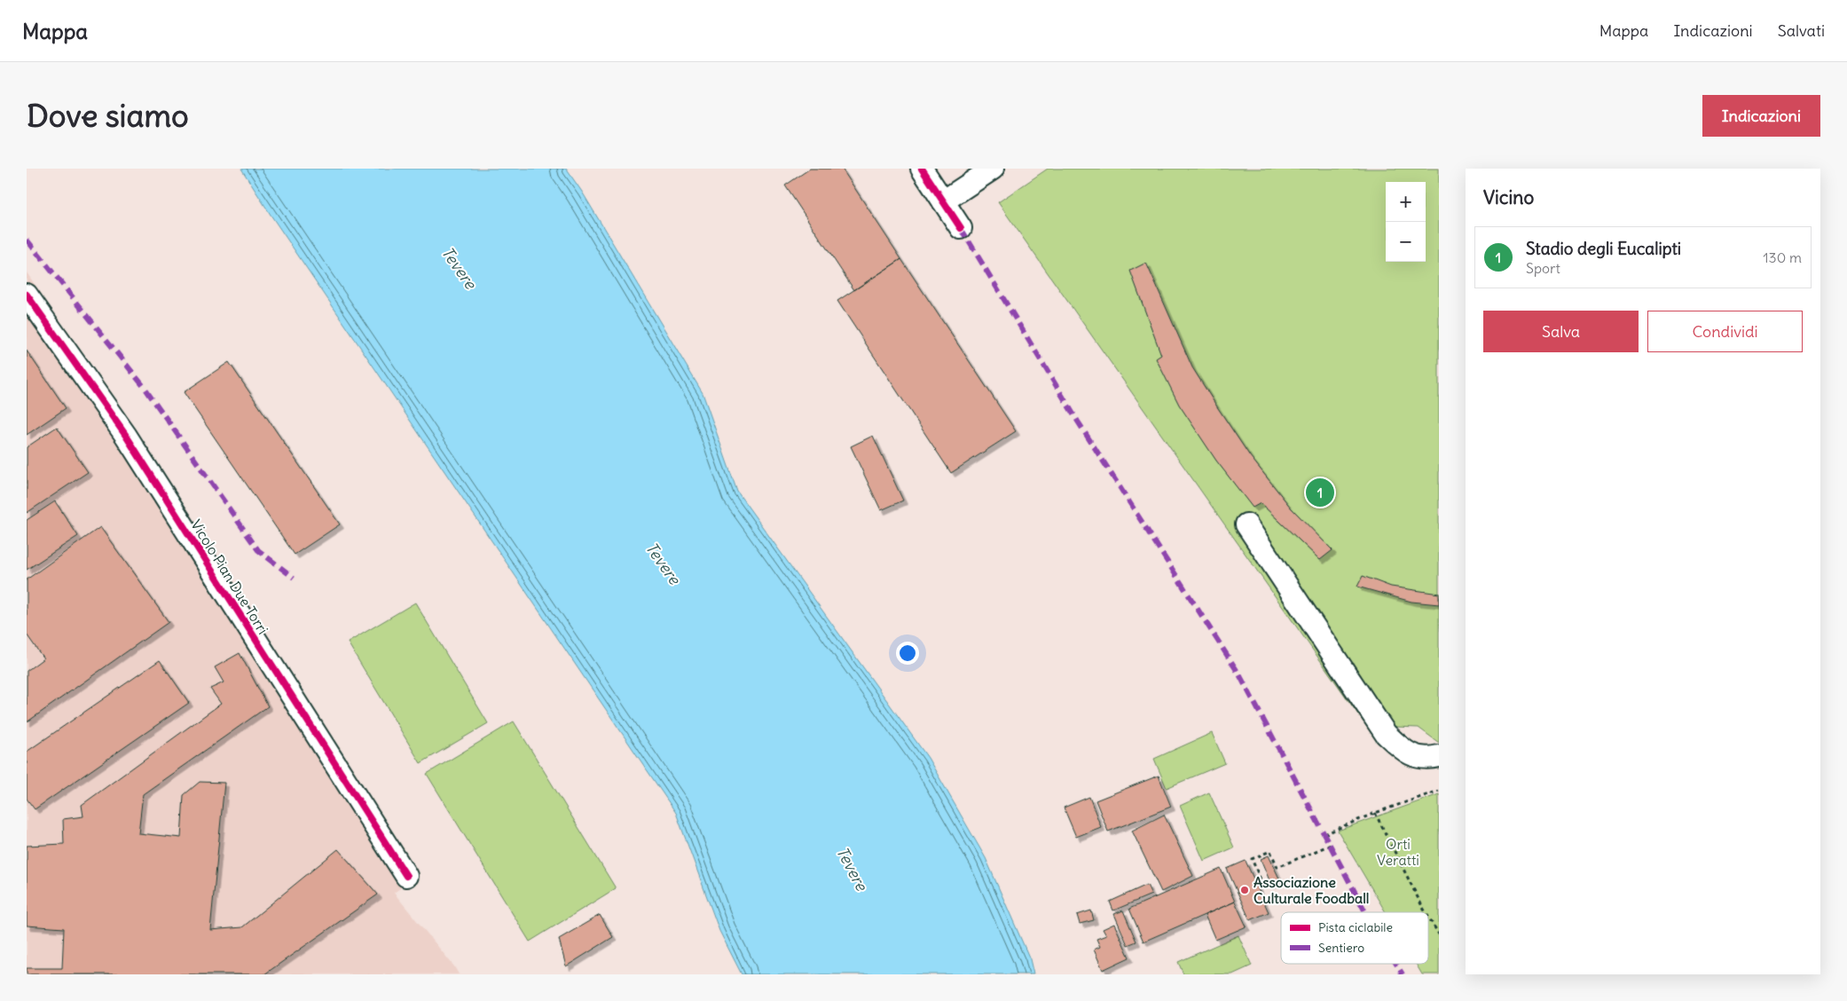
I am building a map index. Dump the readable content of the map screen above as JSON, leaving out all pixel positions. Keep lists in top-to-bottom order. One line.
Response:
{"streets":{"street":["Vicolo Pian Due Torri"]},"water":["Tevere"],"parks":["Orti Veratti"],"places":["Associazione Culturale Foodball"],"legend":["Pista ciclabile","Sentiero"],"page":{"header":"Mappa","nav":["Mappa","Indicazioni","Salvati"],"buttons":["Indicazioni",["Salva","Condividi"]],"title":"Dove siamo","heading":"Vicino","map_buttons":["+","−"],"list":[{"mark":"1","name":"Stadio degli Eucalipti","note":"Sport","value":"130 m"}],"pins":"1"}}
